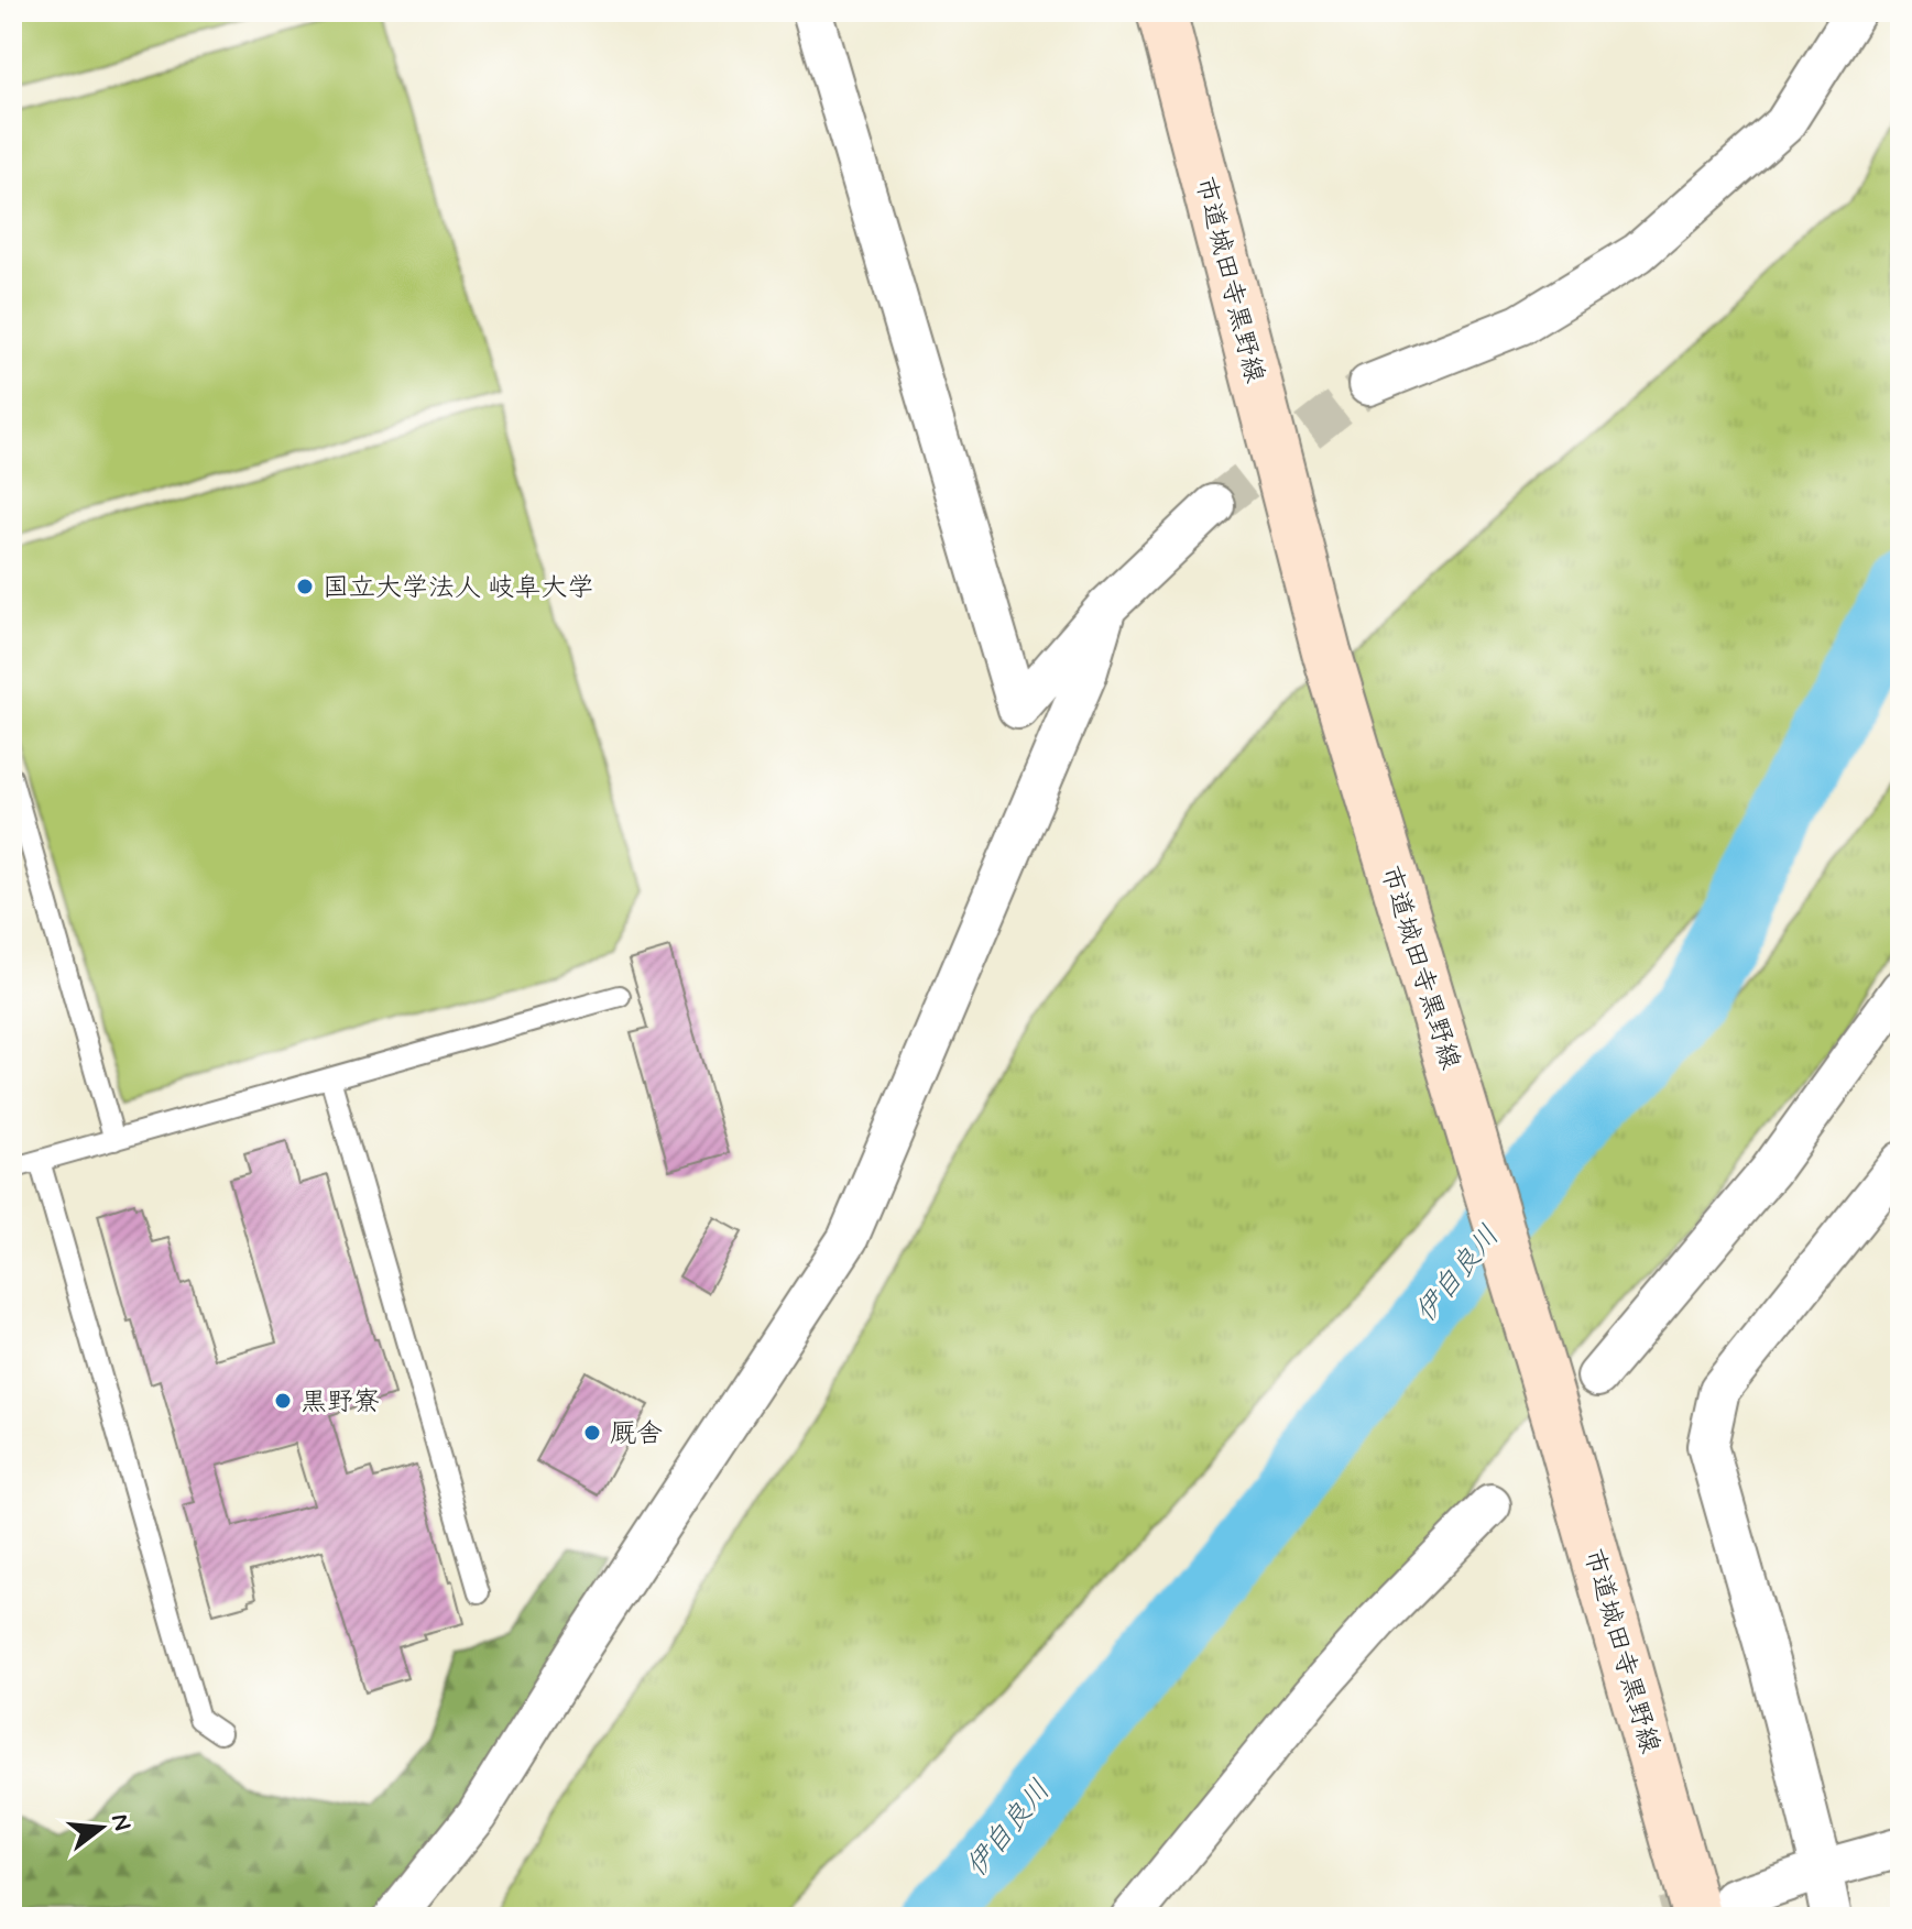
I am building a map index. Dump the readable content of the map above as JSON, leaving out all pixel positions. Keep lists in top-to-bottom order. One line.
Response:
{"streets":{"street":["市道城田寺黒野線"]},"water":["伊自良川"],"places":["国立大学法人 岐阜大学","黒野寮","厩舎"],"north":"right"}
